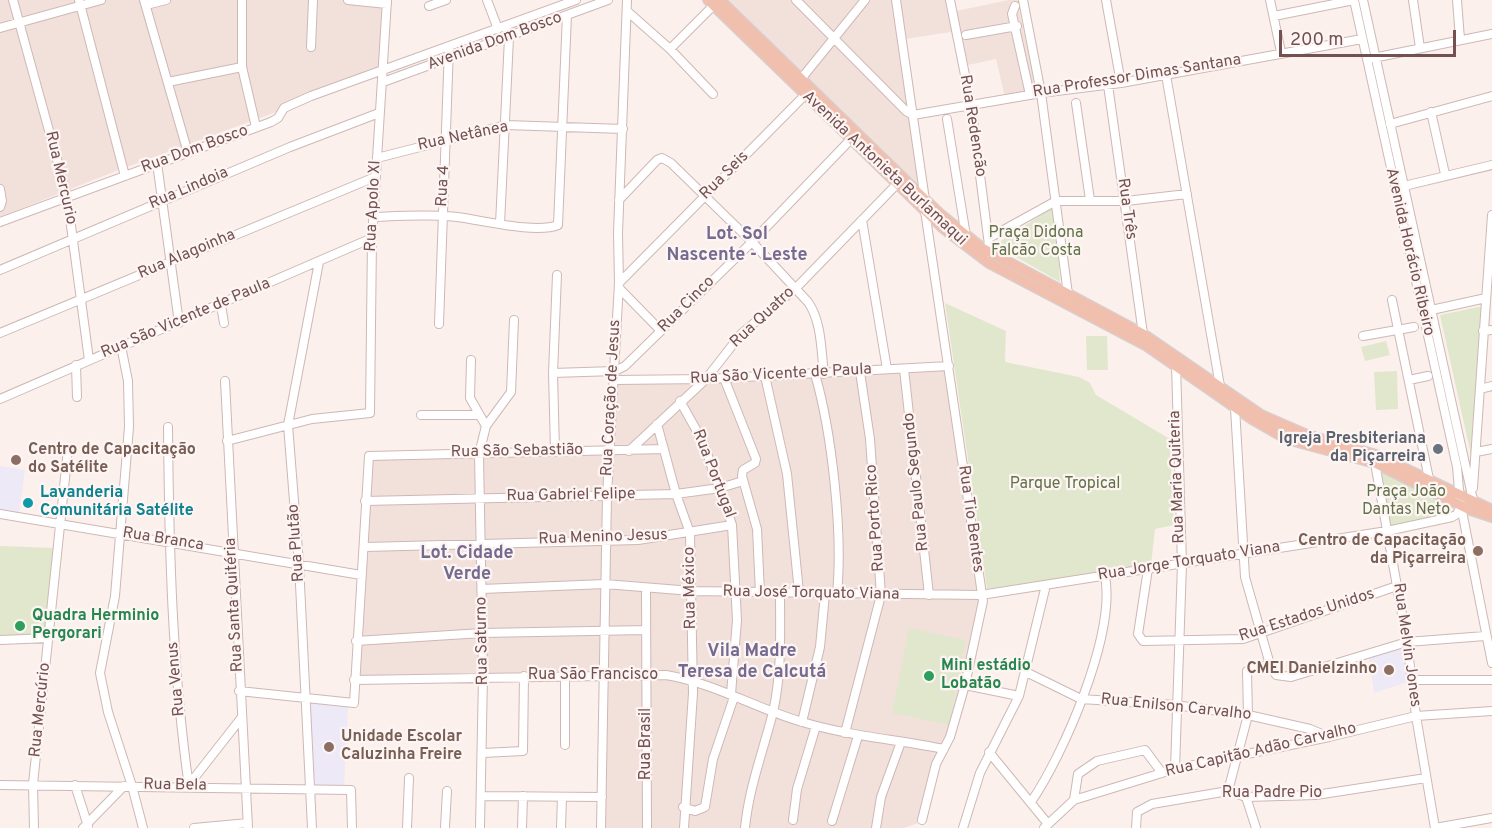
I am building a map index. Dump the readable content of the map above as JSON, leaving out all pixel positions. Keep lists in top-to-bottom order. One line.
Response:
{"streets":{"main road":["Avenida Antonieta Burlamaqui"],"street":["Avenida Dom Bosco","Rua Professor Dimas Santana","Rua Redencão","Rua Netânea","Rua Dom Bosco","Rua Seis","Rua Mercurio","Rua 4","Rua Lindoia","Rua Apolo XI","Rua Três","Avenida Horácio Ribeiro","Rua Alagoinha","Rua Cinco","Rua Quatro","Rua São Vicente de Paula","Rua Coração de Jesus","Rua São Sebastião","Rua Portugal","Rua Maria Quiteria","Rua Paulo Segundo","Rua Gabriel Felipe","Rua Porto Rico","Rua Tio Bentes","Rua Menino Jesus","Rua Branca","Rua Plutão","Rua Jorge Torquato Viana","Rua México","Rua José Torquato Viana","Rua Santa Quitéria","Rua Estados Unidos","Rua Saturno","Rua Melvin Jones","Rua São Francisco","Rua Venus","Rua Enilson Carvalho","Rua Mercúrio","Rua Brasil","Rua Capitão Adão Carvalho","Rua Bela","Rua Padre Pio"]},"crossings":[["Avenida Dom Bosco","Rua Dom Bosco"],["Avenida Dom Bosco","Rua 4"],["Avenida Dom Bosco","Rua Apolo XI"],["Rua Professor Dimas Santana","Rua Redencão"],["Rua Professor Dimas Santana","Rua Três"],["Rua Professor Dimas Santana","Avenida Horácio Ribeiro"],["Rua Redencão","Avenida Antonieta Burlamaqui"],["Rua Netânea","Rua 4"],["Rua Netânea","Rua Apolo XI"],["Rua Netânea","Rua Coração de Jesus"],["Rua Dom Bosco","Rua Mercurio"],["Rua Dom Bosco","Rua Apolo XI"],["Avenida Antonieta Burlamaqui","Rua Seis"],["Avenida Antonieta Burlamaqui","Rua Três"],["Avenida Antonieta Burlamaqui","Avenida Horácio Ribeiro"],["Avenida Antonieta Burlamaqui","Rua Cinco"],["Avenida Antonieta Burlamaqui","Rua Quatro"],["Avenida Antonieta Burlamaqui","Rua Maria Quiteria"],["Avenida Antonieta Burlamaqui","Rua Tio Bentes"],["Avenida Antonieta Burlamaqui","Rua Jorge Torquato Viana"],["Avenida Antonieta Burlamaqui","Rua Melvin Jones"],["Rua Seis","Rua Coração de Jesus"],["Rua Mercurio","Rua Lindoia"],["Rua Mercurio","Rua Alagoinha"],["Rua Mercurio","Rua São Vicente de Paula"],["Rua Lindoia","Rua Apolo XI"],["Rua Apolo XI","Rua Alagoinha"],["Rua Apolo XI","Rua São Vicente de Paula"],["Rua Apolo XI","Rua Plutão"],["Avenida Horácio Ribeiro","Rua Jorge Torquato Viana"],["Rua Cinco","Rua Coração de Jesus"],["Rua Quatro","Rua São Vicente de Paula"],["Rua Quatro","Rua São Sebastião"],["Rua Quatro","Rua Portugal"],["Rua Quatro","Rua México"],["Rua São Vicente de Paula","Rua Coração de Jesus"],["Rua São Vicente de Paula","Rua Paulo Segundo"],["Rua São Vicente de Paula","Rua Porto Rico"],["Rua São Vicente de Paula","Rua Tio Bentes"],["Rua São Vicente de Paula","Rua Plutão"],["Rua Coração de Jesus","Rua São Sebastião"],["Rua Coração de Jesus","Rua Gabriel Felipe"],["Rua Coração de Jesus","Rua Menino Jesus"],["Rua Coração de Jesus","Rua José Torquato Viana"],["Rua Coração de Jesus","Rua São Francisco"],["Rua São Sebastião","Rua Gabriel Felipe"],["Rua São Sebastião","Rua México"],["Rua São Sebastião","Rua Saturno"],["Rua Portugal","Rua Gabriel Felipe"],["Rua Portugal","Rua Menino Jesus"],["Rua Portugal","Rua México"],["Rua Portugal","Rua José Torquato Viana"],["Rua Portugal","Rua São Francisco"],["Rua Maria Quiteria","Rua Jorge Torquato Viana"],["Rua Maria Quiteria","Rua Estados Unidos"],["Rua Maria Quiteria","Rua Enilson Carvalho"],["Rua Maria Quiteria","Rua Capitão Adão Carvalho"],["Rua Paulo Segundo","Rua José Torquato Viana"],["Rua Gabriel Felipe","Rua México"],["Rua Gabriel Felipe","Rua Saturno"],["Rua Porto Rico","Rua José Torquato Viana"],["Rua Porto Rico","Rua São Francisco"],["Rua Tio Bentes","Rua Jorge Torquato Viana"],["Rua Tio Bentes","Rua José Torquato Viana"],["Rua Tio Bentes","Rua São Francisco"],["Rua Menino Jesus","Rua México"],["Rua Menino Jesus","Rua Saturno"],["Rua Branca","Rua Plutão"],["Rua Branca","Rua Santa Quitéria"],["Rua Branca","Rua Venus"],["Rua Branca","Rua Mercúrio"],["Rua Plutão","Rua Bela"],["Rua Jorge Torquato Viana","Rua José Torquato Viana"],["Rua Jorge Torquato Viana","Rua Estados Unidos"],["Rua Jorge Torquato Viana","Rua Melvin Jones"],["Rua México","Rua José Torquato Viana"],["Rua México","Rua São Francisco"],["Rua José Torquato Viana","Rua Brasil"],["Rua Santa Quitéria","Rua Bela"],["Rua Estados Unidos","Rua Melvin Jones"],["Rua Saturno","Rua São Francisco"],["Rua Melvin Jones","Rua Capitão Adão Carvalho"],["Rua Melvin Jones","Rua Padre Pio"],["Rua São Francisco","Rua Brasil"],["Rua Venus","Rua Bela"],["Rua Enilson Carvalho","Rua Capitão Adão Carvalho"],["Rua Mercúrio","Rua Bela"]],"districts":["Lot. Sol Nascente - Leste","Lot. Cidade Verde","Vila Madre Teresa de Calcutá"],"parks":["Praça Didona Falcão Costa","Parque Tropical","Praça João Dantas Neto"],"places":["Igreja Presbiteriana da Piçarreira","Centro de Capacitação do Satélite","Lavanderia Comunitária Satélite","Centro de Capacitação da Piçarreira","Quadra Herminio Pergorari","CMEI Danielzinho","Mini estádio Lobatão","Unidade Escolar Caluzinha Freire"],"scale_bar":"200 m"}
